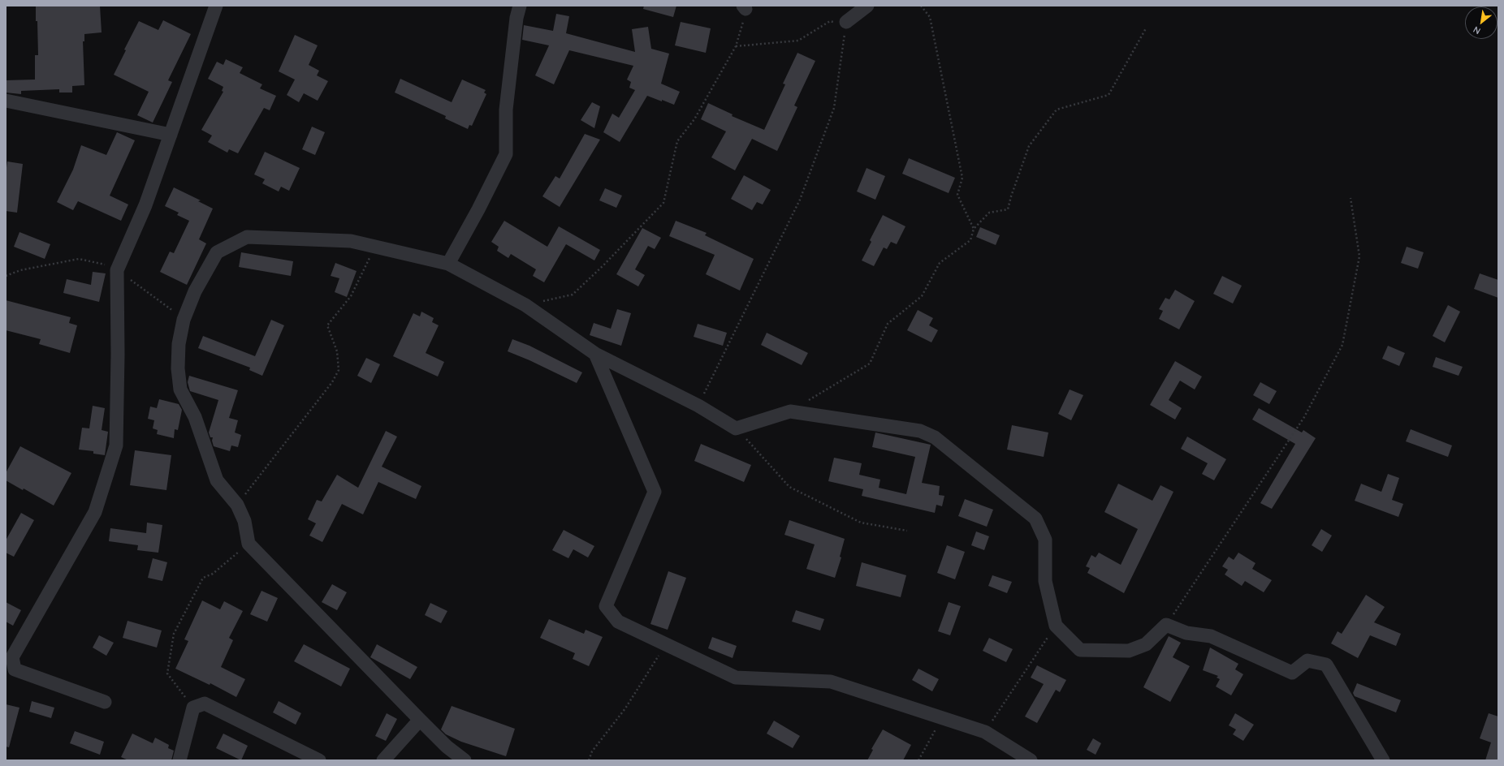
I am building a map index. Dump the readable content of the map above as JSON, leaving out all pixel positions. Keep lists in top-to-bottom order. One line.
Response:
{"north":"bottom left"}
